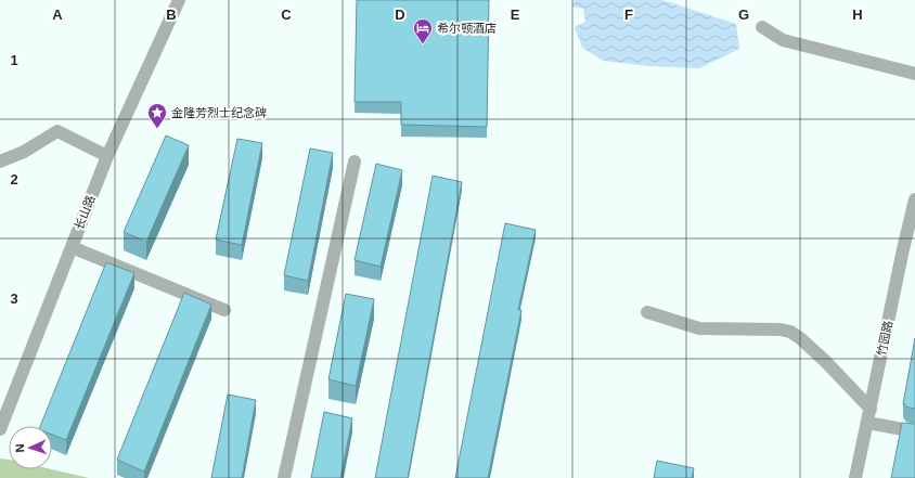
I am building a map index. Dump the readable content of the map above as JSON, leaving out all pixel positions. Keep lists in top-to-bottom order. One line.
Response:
{"streets":{"street":["长山路","竹园路"]},"places":{"hotel":["希尔顿酒店"],"place":["金隆芳烈士纪念碑"]},"north":"left","grid":{"columns":["A","B","C","D","E","F","G","H"],"rows":["1","2","3"]}}
